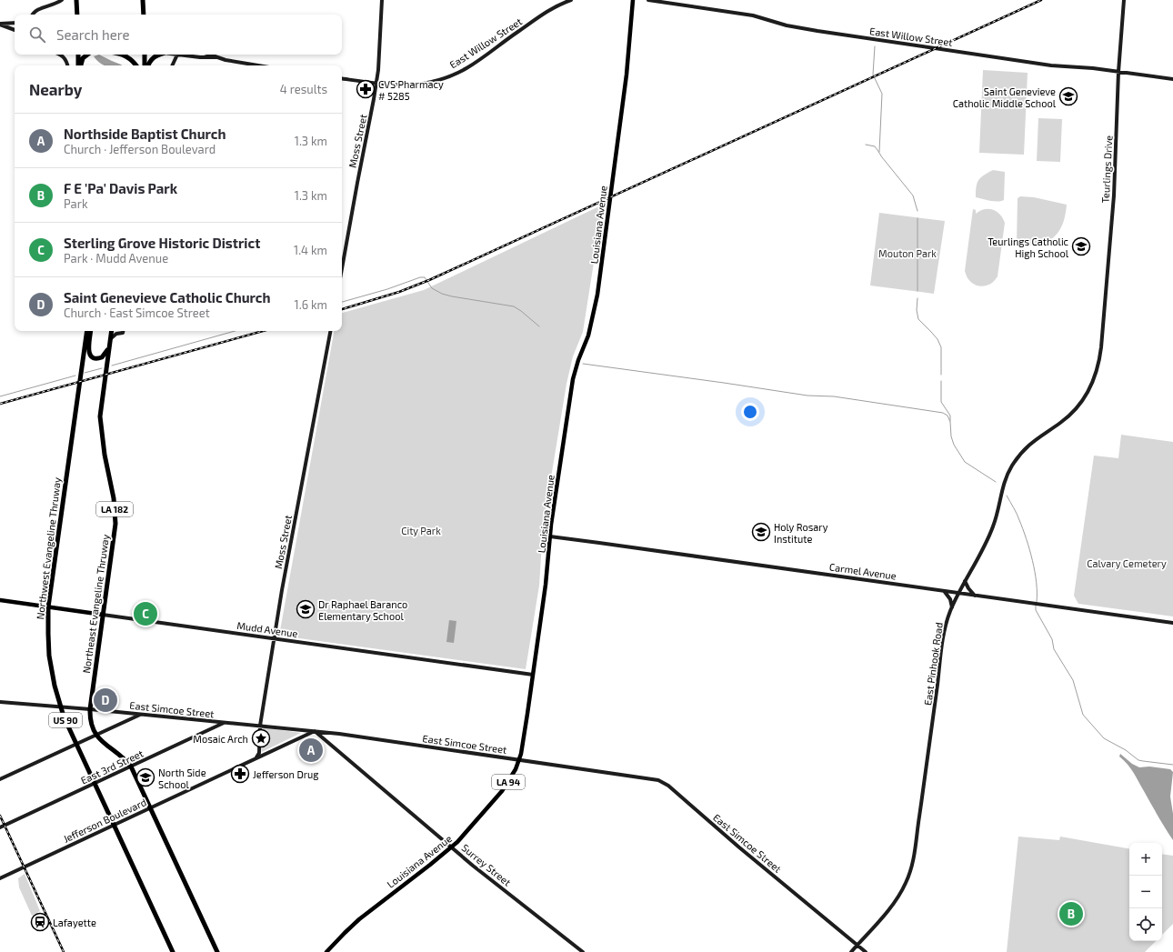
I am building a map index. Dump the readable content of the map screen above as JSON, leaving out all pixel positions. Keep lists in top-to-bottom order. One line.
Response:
{"streets":{"highway":["LA 182","Northwest Evangeline Thruway","Northeast Evangeline Thruway","US 90"],"main road":["Louisiana Avenue","Mudd Avenue","LA 94"],"street":["East Willow Street","Moss Street","Teurlings Drive","Carmel Avenue","East Pinhook Road","East Simcoe Street","East 3rd Street","Jefferson Boulevard","Surrey Street"]},"crossings":[["East Willow Street","Moss Street"],["East Willow Street","Teurlings Drive"],["Moss Street","Mudd Avenue"],["Moss Street","East Simcoe Street"],["Moss Street","Jefferson Boulevard"],["Teurlings Drive","East Pinhook Road"],["Louisiana Avenue","Carmel Avenue"],["Louisiana Avenue","Mudd Avenue"],["Louisiana Avenue","East Simcoe Street"],["Louisiana Avenue","Surrey Street"],["Northwest Evangeline Thruway","Mudd Avenue"],["Northwest Evangeline Thruway","East Simcoe Street"],["Northwest Evangeline Thruway","US 90"],["Northwest Evangeline Thruway","East 3rd Street"],["Northwest Evangeline Thruway","Jefferson Boulevard"],["Carmel Avenue","East Pinhook Road"],["Northeast Evangeline Thruway","Mudd Avenue"],["Northeast Evangeline Thruway","East Simcoe Street"],["Northeast Evangeline Thruway","US 90"],["Northeast Evangeline Thruway","East 3rd Street"],["Northeast Evangeline Thruway","Jefferson Boulevard"],["East Pinhook Road","East Simcoe Street"],["East Simcoe Street","East 3rd Street"],["East Simcoe Street","Jefferson Boulevard"],["East Simcoe Street","Surrey Street"],["US 90","Jefferson Boulevard"],["Jefferson Boulevard","Surrey Street"]],"parks":["Mouton Park","City Park","Calvary Cemetery"],"places":{"pharmacy":["CVS Pharmacy # 5285","Jefferson Drug"],"school or university":["Saint Genevieve Catholic Middle School","Teurlings Catholic High School","Holy Rosary Institute","Dr Raphael Baranco Elementary School","North Side School"],"place":["Mosaic Arch"],"station":["Lafayette"]},"page":{"search":"Search here","heading":["Nearby","4 results"],"list":[{"mark":"A","name":"Northside Baptist Church","note":"Church · Jefferson Boulevard","value":"1.3 km"},{"mark":"B","name":"F E 'Pa' Davis Park","note":"Park","value":"1.3 km"},{"mark":"C","name":"Sterling Grove Historic District","note":"Park · Mudd Avenue","value":"1.4 km"},{"mark":"D","name":"Saint Genevieve Catholic Church","note":"Church · East Simcoe Street","value":"1.6 km"}],"pins":["C","D","A","B"],"map_buttons":["+","−"]}}
